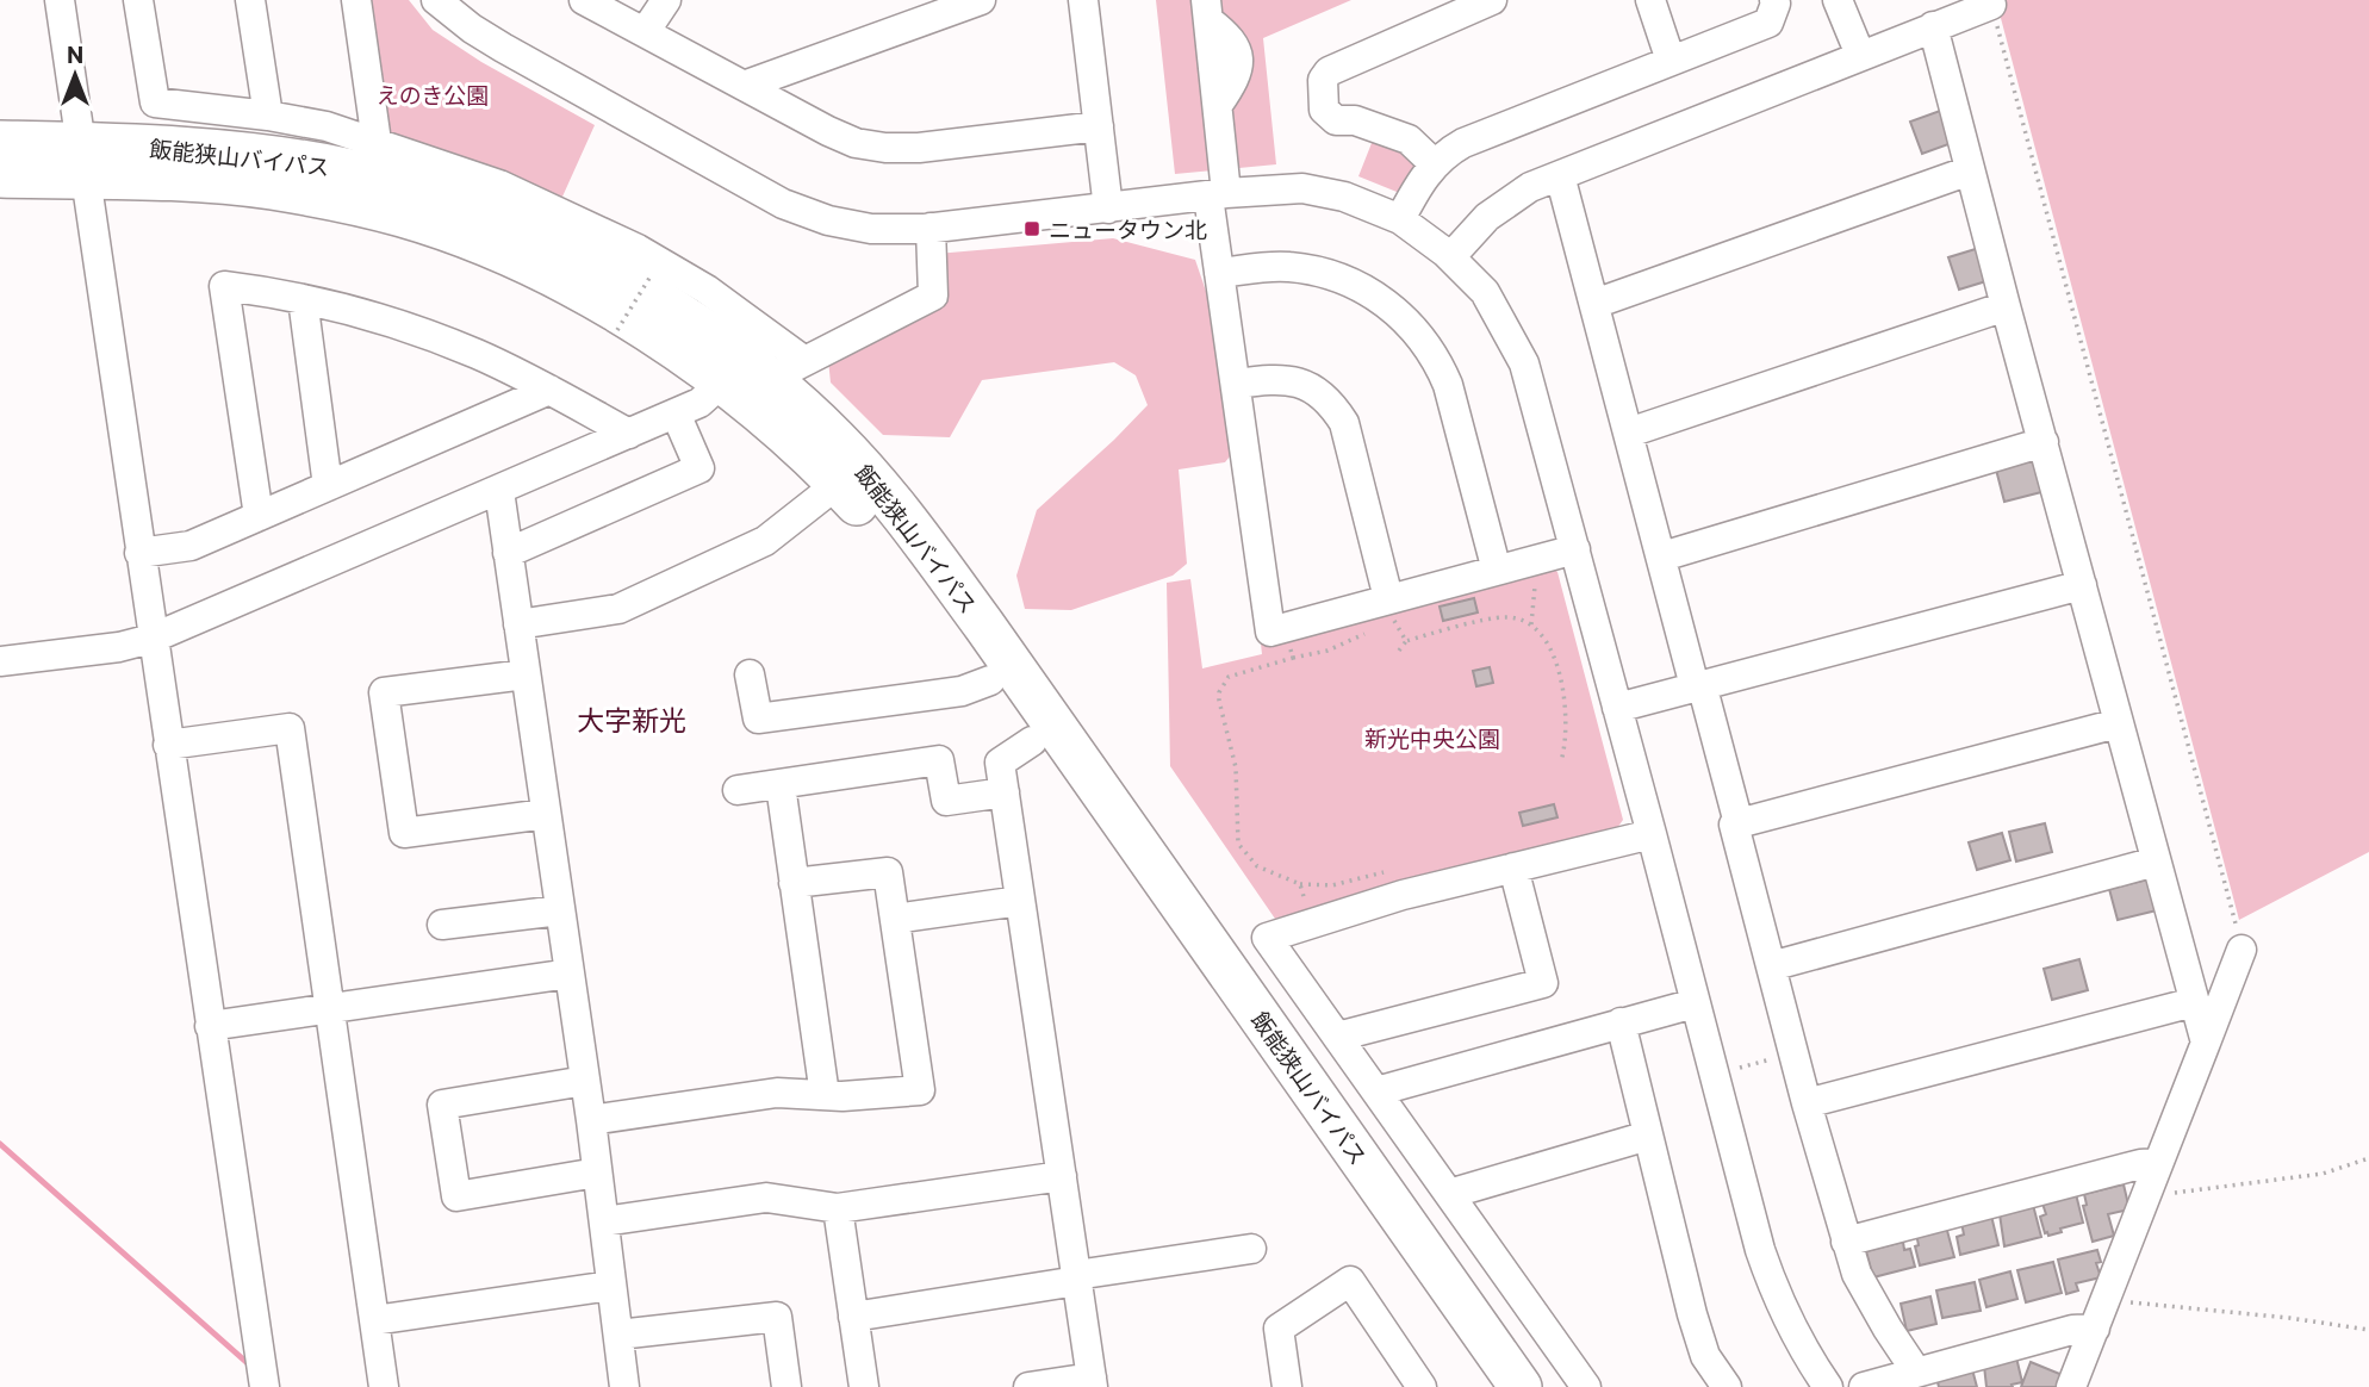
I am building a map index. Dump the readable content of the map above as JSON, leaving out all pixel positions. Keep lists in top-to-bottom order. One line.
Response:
{"streets":{"highway":["飯能狭山バイパス"]},"districts":["大字新光"],"parks":["えのき公園","新光中央公園"],"places":{"transit":["ニュータウン北"]},"north":"top"}
